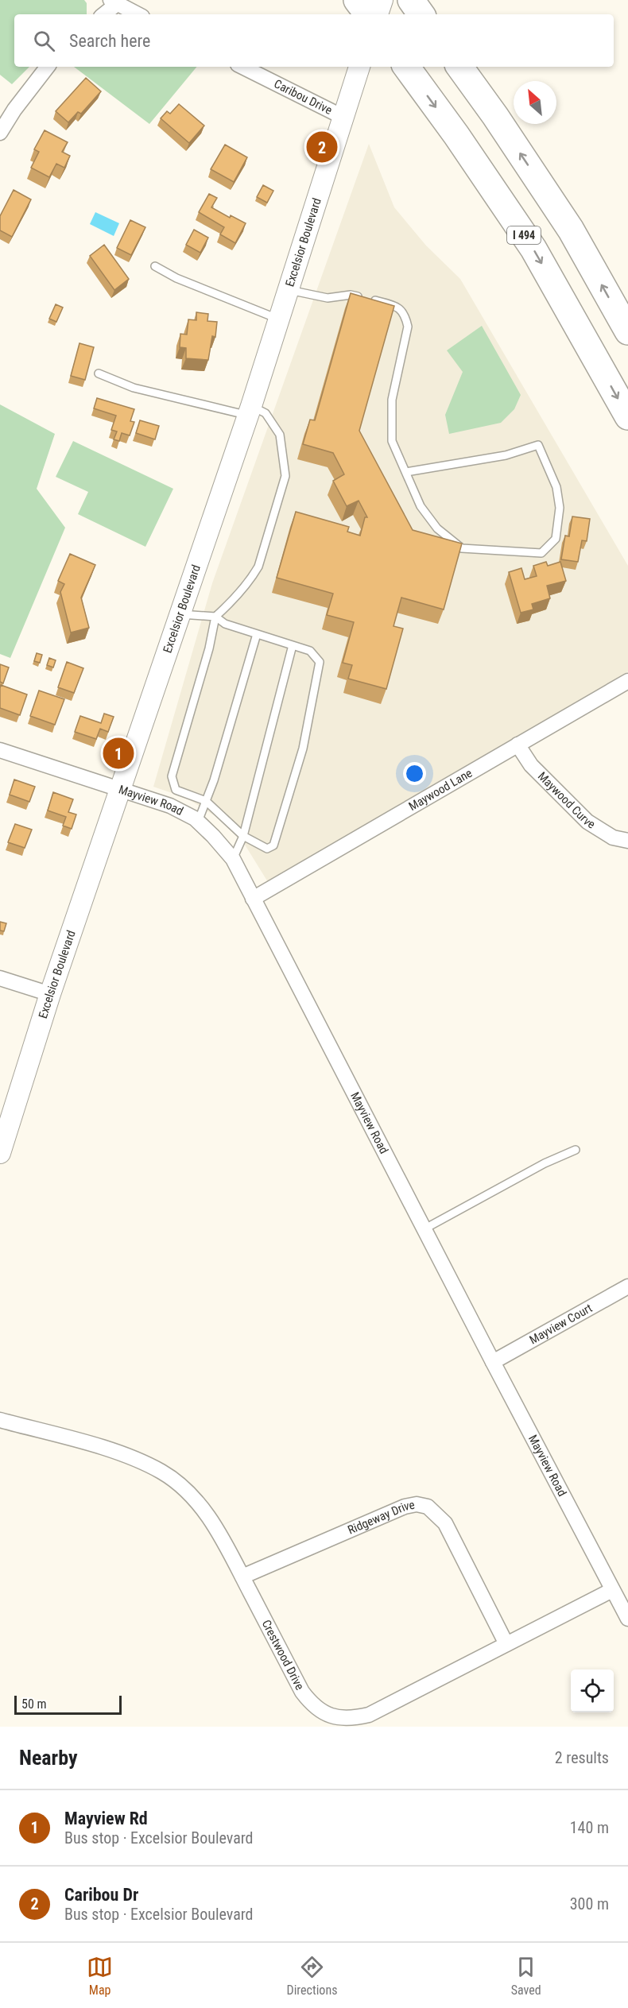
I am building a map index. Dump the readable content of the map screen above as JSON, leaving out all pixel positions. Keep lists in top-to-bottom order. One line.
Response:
{"streets":{"highway":["I 494"],"main road":["Excelsior Boulevard"],"street":["Caribou Drive","Maywood Lane","Maywood Curve","Mayview Road","Mayview Court","Ridgeway Drive","Crestwood Drive"]},"crossings":[["Caribou Drive","Excelsior Boulevard"],["Excelsior Boulevard","Mayview Road"],["Maywood Lane","Maywood Curve"],["Maywood Lane","Mayview Road"],["Mayview Road","Mayview Court"],["Mayview Road","Crestwood Drive"],["Ridgeway Drive","Crestwood Drive"]],"scale_bar":"50 m","north":"top left","page":{"search":"Search here","pins":["2","1"],"scale":"50 m","heading":["Nearby","2 results"],"list":[{"mark":"1","name":"Mayview Rd","note":"Bus stop · Excelsior Boulevard","value":"140 m"},{"mark":"2","name":"Caribou Dr","note":"Bus stop · Excelsior Boulevard","value":"300 m"}],"nav":["Map","Directions","Saved"]}}
